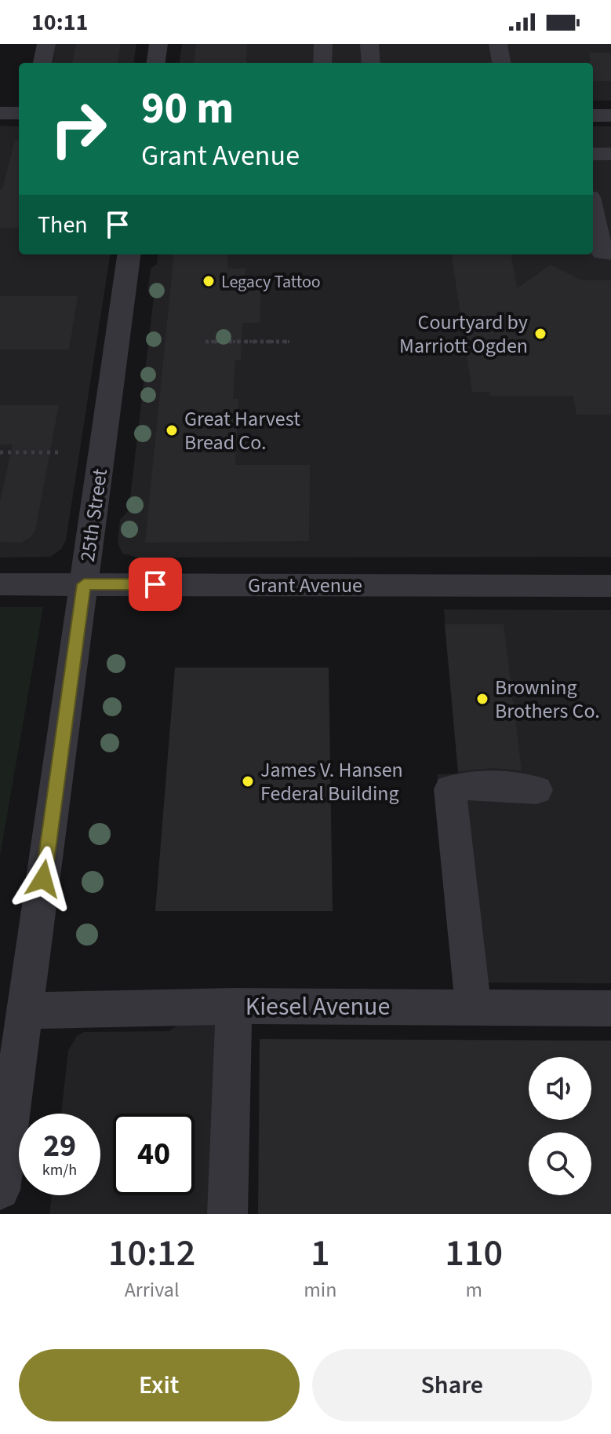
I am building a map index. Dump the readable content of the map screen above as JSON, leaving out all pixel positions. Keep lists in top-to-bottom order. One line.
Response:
{"streets":{"street":["25th Street","Grant Avenue","Kiesel Avenue"]},"crossings":[["25th Street","Grant Avenue"],["25th Street","Kiesel Avenue"]],"places":["Legacy Tattoo","Courtyard by Marriott Ogden","Great Harvest Bread Co.","Browning Brothers Co.","James V. Hansen Federal Building"],"page":{"status":"10:11","turn":["90 m","Grant Avenue"],"then":"Then","speed":"29 km/h","limit":"40","eta":["10:12","Arrival","1","min","110","m"],"buttons":["Exit","Share"]}}
